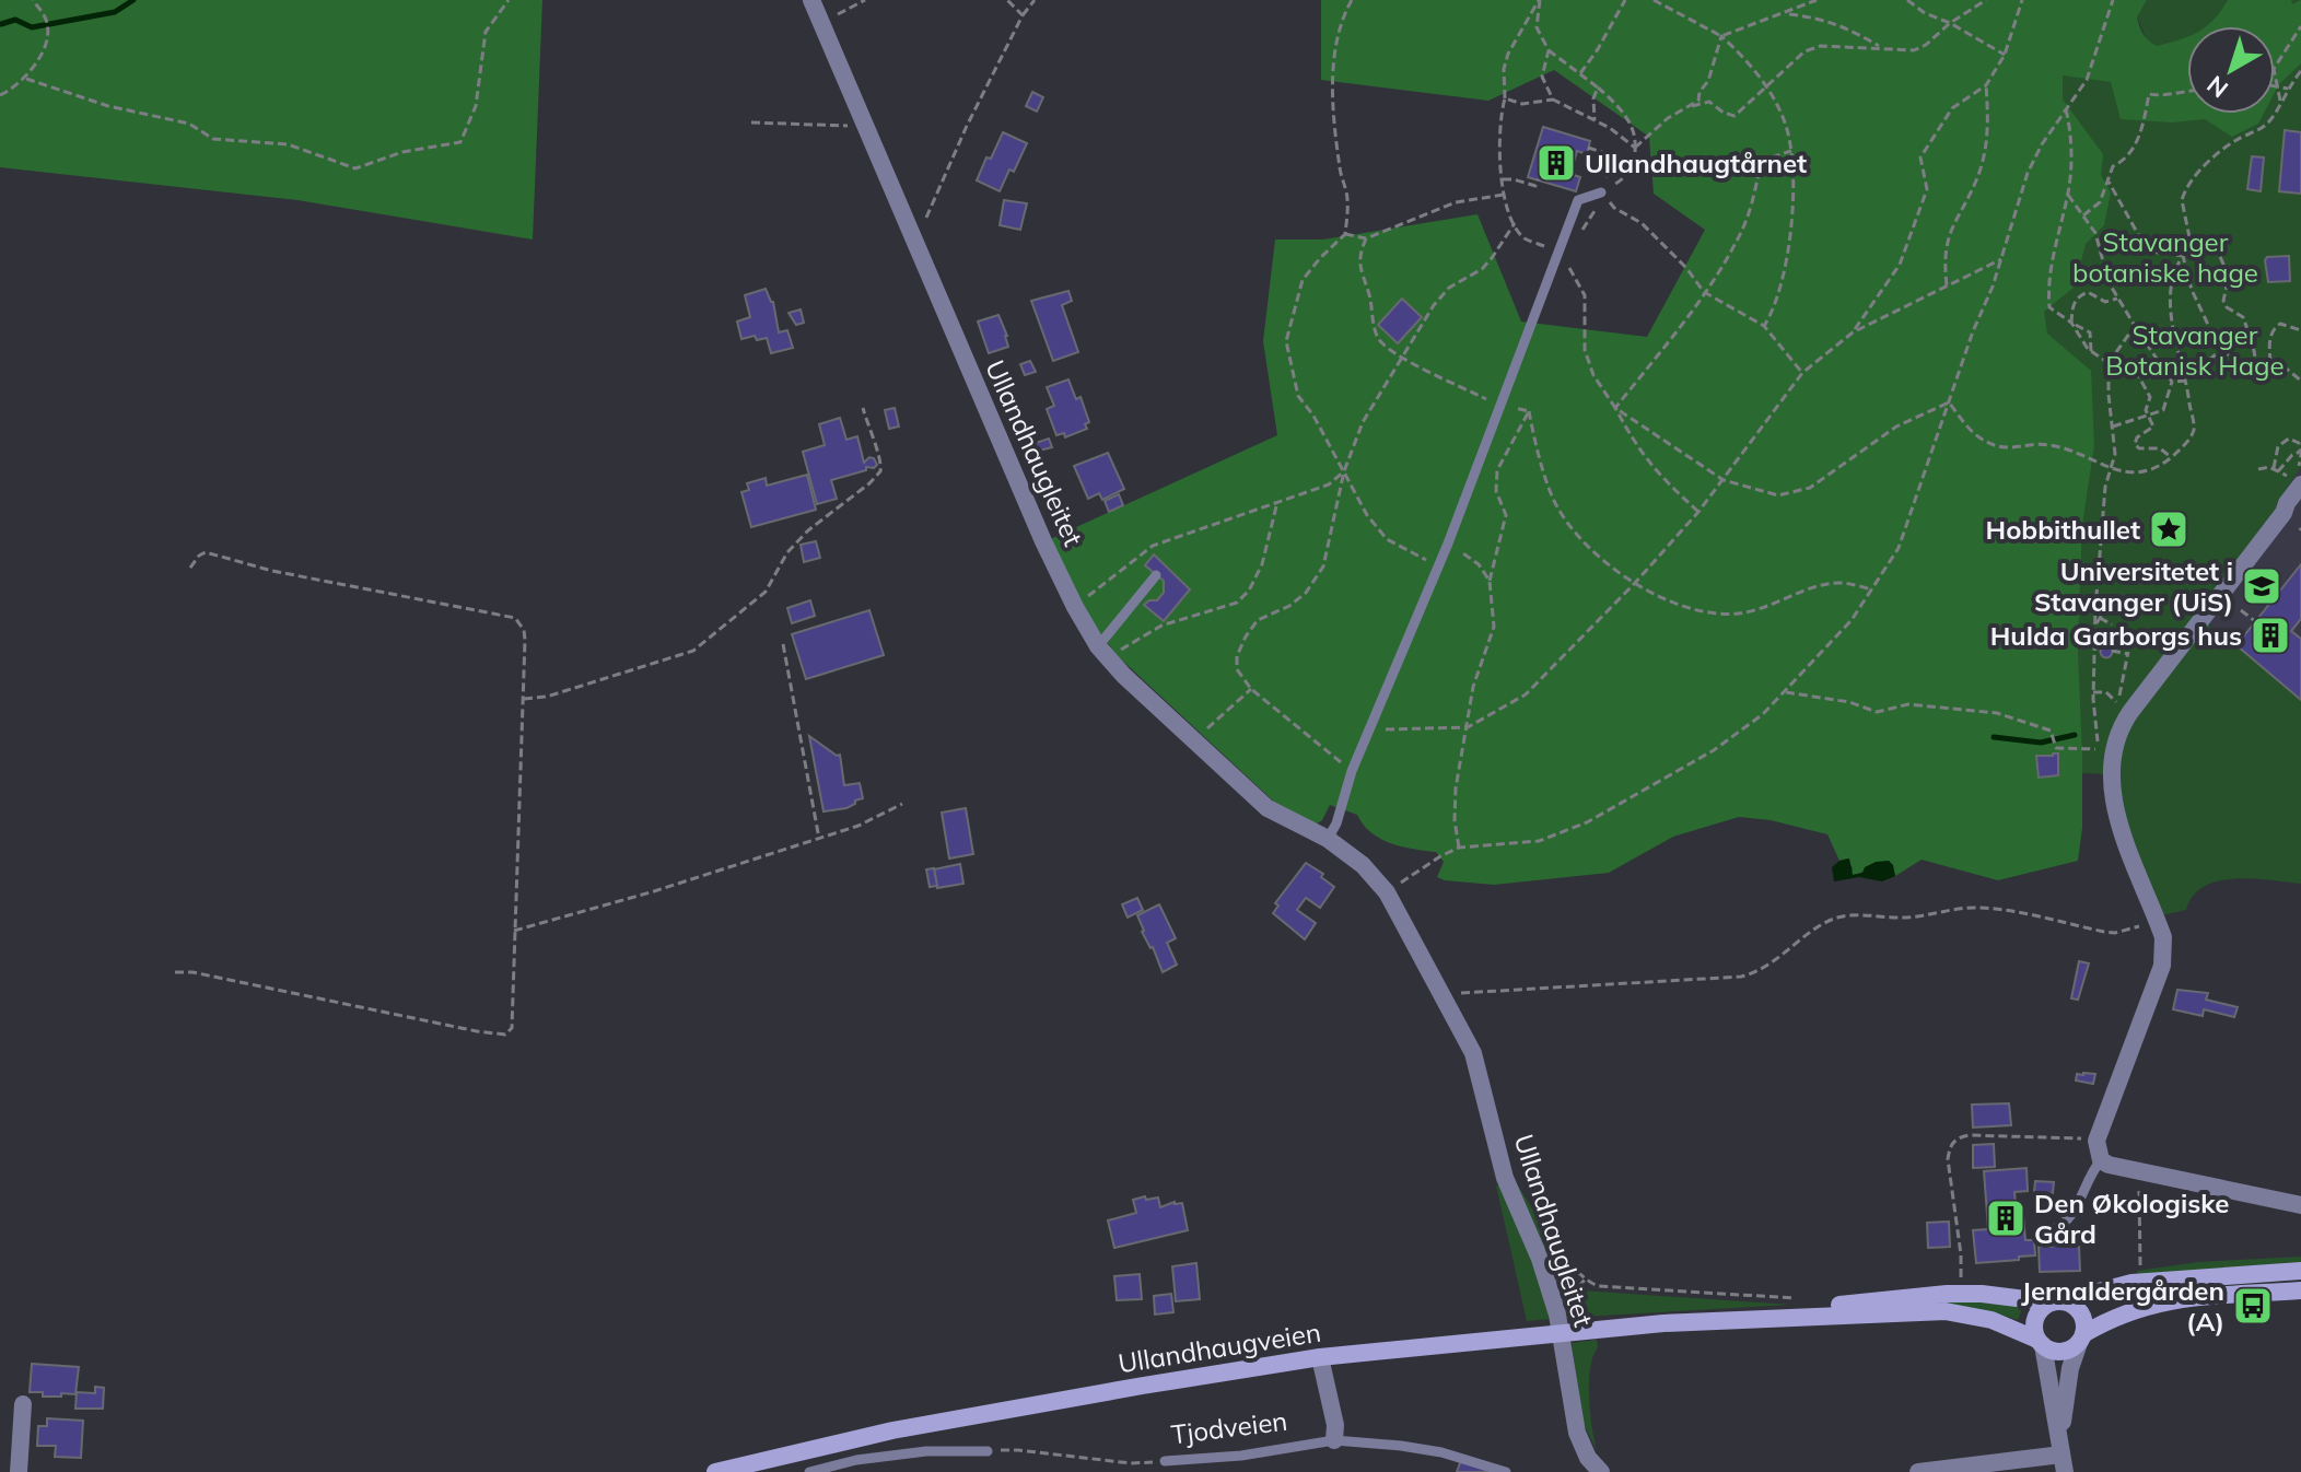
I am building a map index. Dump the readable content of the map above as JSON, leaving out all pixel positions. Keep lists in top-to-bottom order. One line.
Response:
{"streets":{"main road":["Ullandhaugveien"],"street":["Ullandhaugleitet"],"lane":["Tjodveien"]},"parks":["Stavanger botaniske hage","Stavanger Botanisk Hage"],"places":{"building":["Ullandhaugtårnet","Hulda Garborgs hus","Den Økologiske Gård"],"place":["Hobbithullet"],"school or university":["Universitetet i Stavanger (UiS)"],"bus stop":["Jernaldergården (A)"]},"north":"bottom left"}
